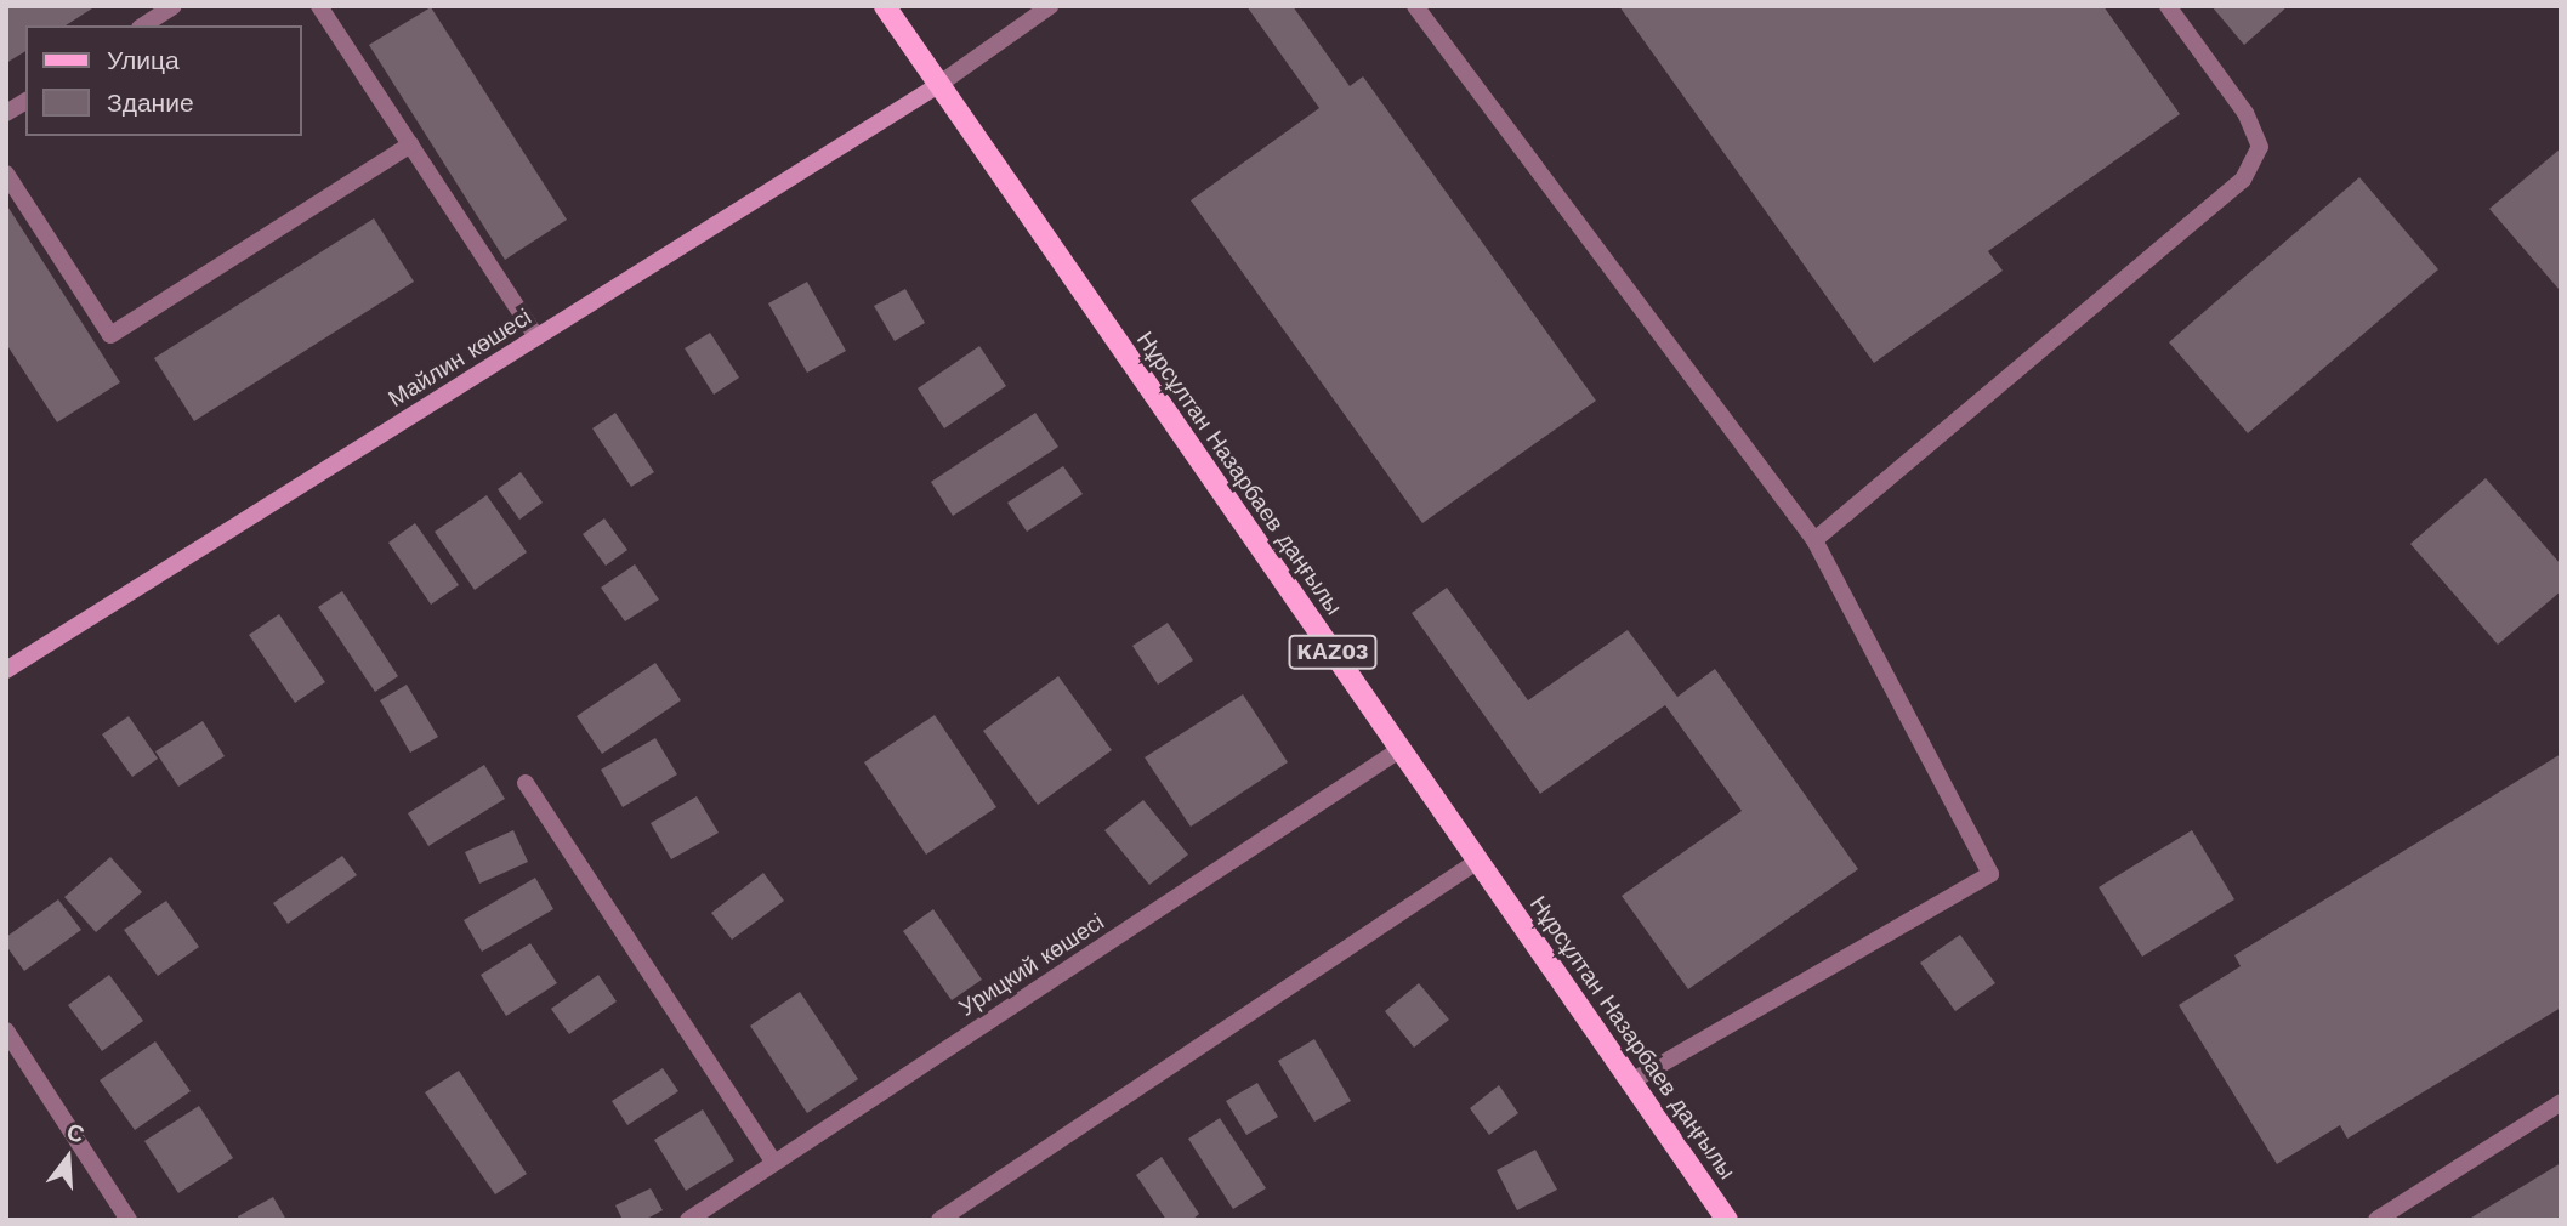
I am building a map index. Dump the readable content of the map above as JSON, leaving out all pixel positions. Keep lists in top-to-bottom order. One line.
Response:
{"streets":{"main road":["Майлин көшесі","Нұрсұлтан Назарбаев даңғылы","KАZ03"],"street":["Урицкий көшесі"]},"crossings":[["Майлин көшесі","Нұрсұлтан Назарбаев даңғылы"],["Нұрсұлтан Назарбаев даңғылы","Урицкий көшесі"]],"legend":["Улица","Здание"],"north":"top"}
